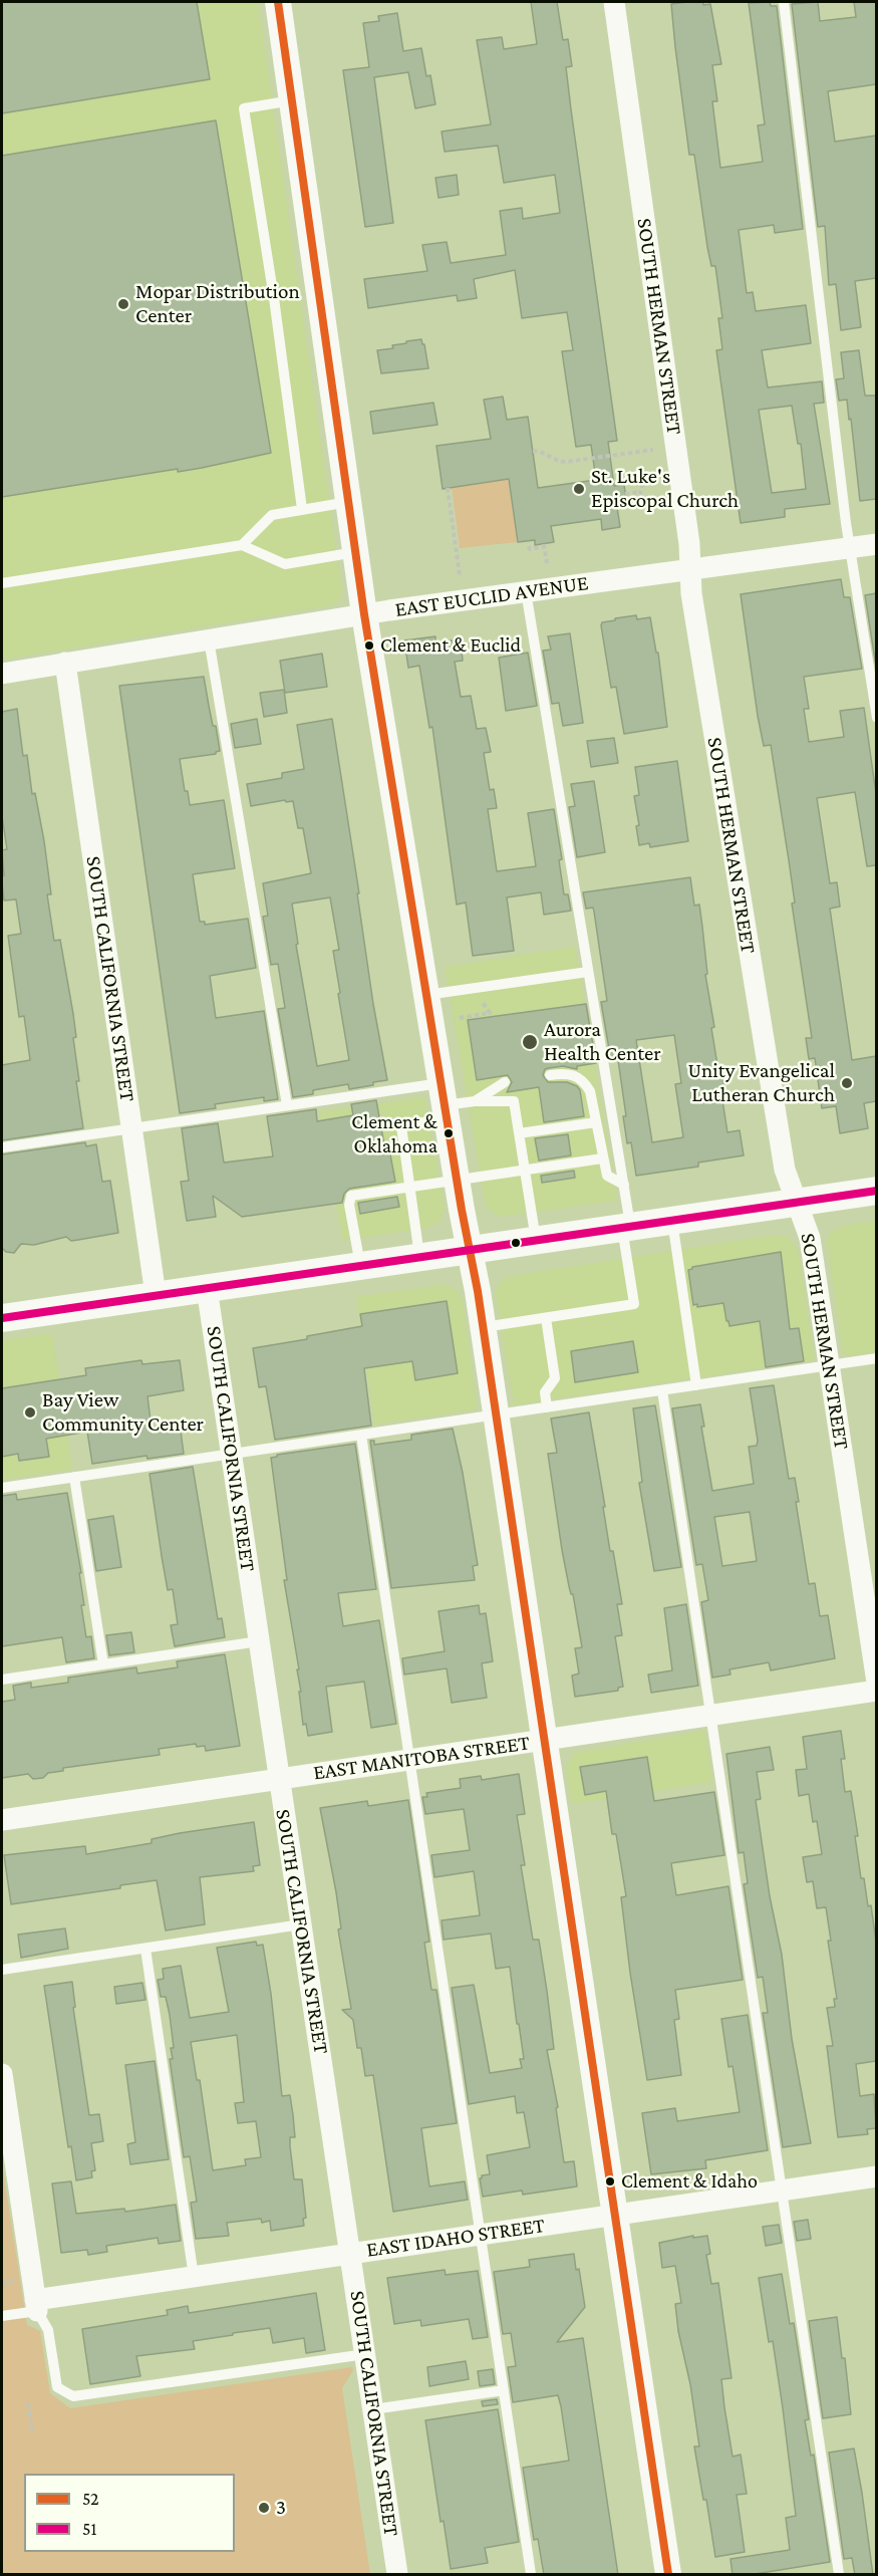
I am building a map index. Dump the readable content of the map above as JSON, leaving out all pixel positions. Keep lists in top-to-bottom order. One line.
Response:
{"streets":{"street":["SOUTH HERMAN STREET","EAST EUCLID AVENUE","SOUTH CALIFORNIA STREET","EAST MANITOBA STREET","EAST IDAHO STREET"]},"crossings":[["SOUTH HERMAN STREET","EAST EUCLID AVENUE"],["EAST EUCLID AVENUE","SOUTH CALIFORNIA STREET"],["SOUTH CALIFORNIA STREET","EAST MANITOBA STREET"],["SOUTH CALIFORNIA STREET","EAST IDAHO STREET"]],"places":["Mopar Distribution Center","St. Luke's Episcopal Church","Clement & Euclid","Aurora Health Center","Unity Evangelical Lutheran Church","Clement & Oklahoma","Bay View Community Center","Clement & Idaho","3"],"lines":["transit line 52","transit line 51"],"legend":["52","51"]}
